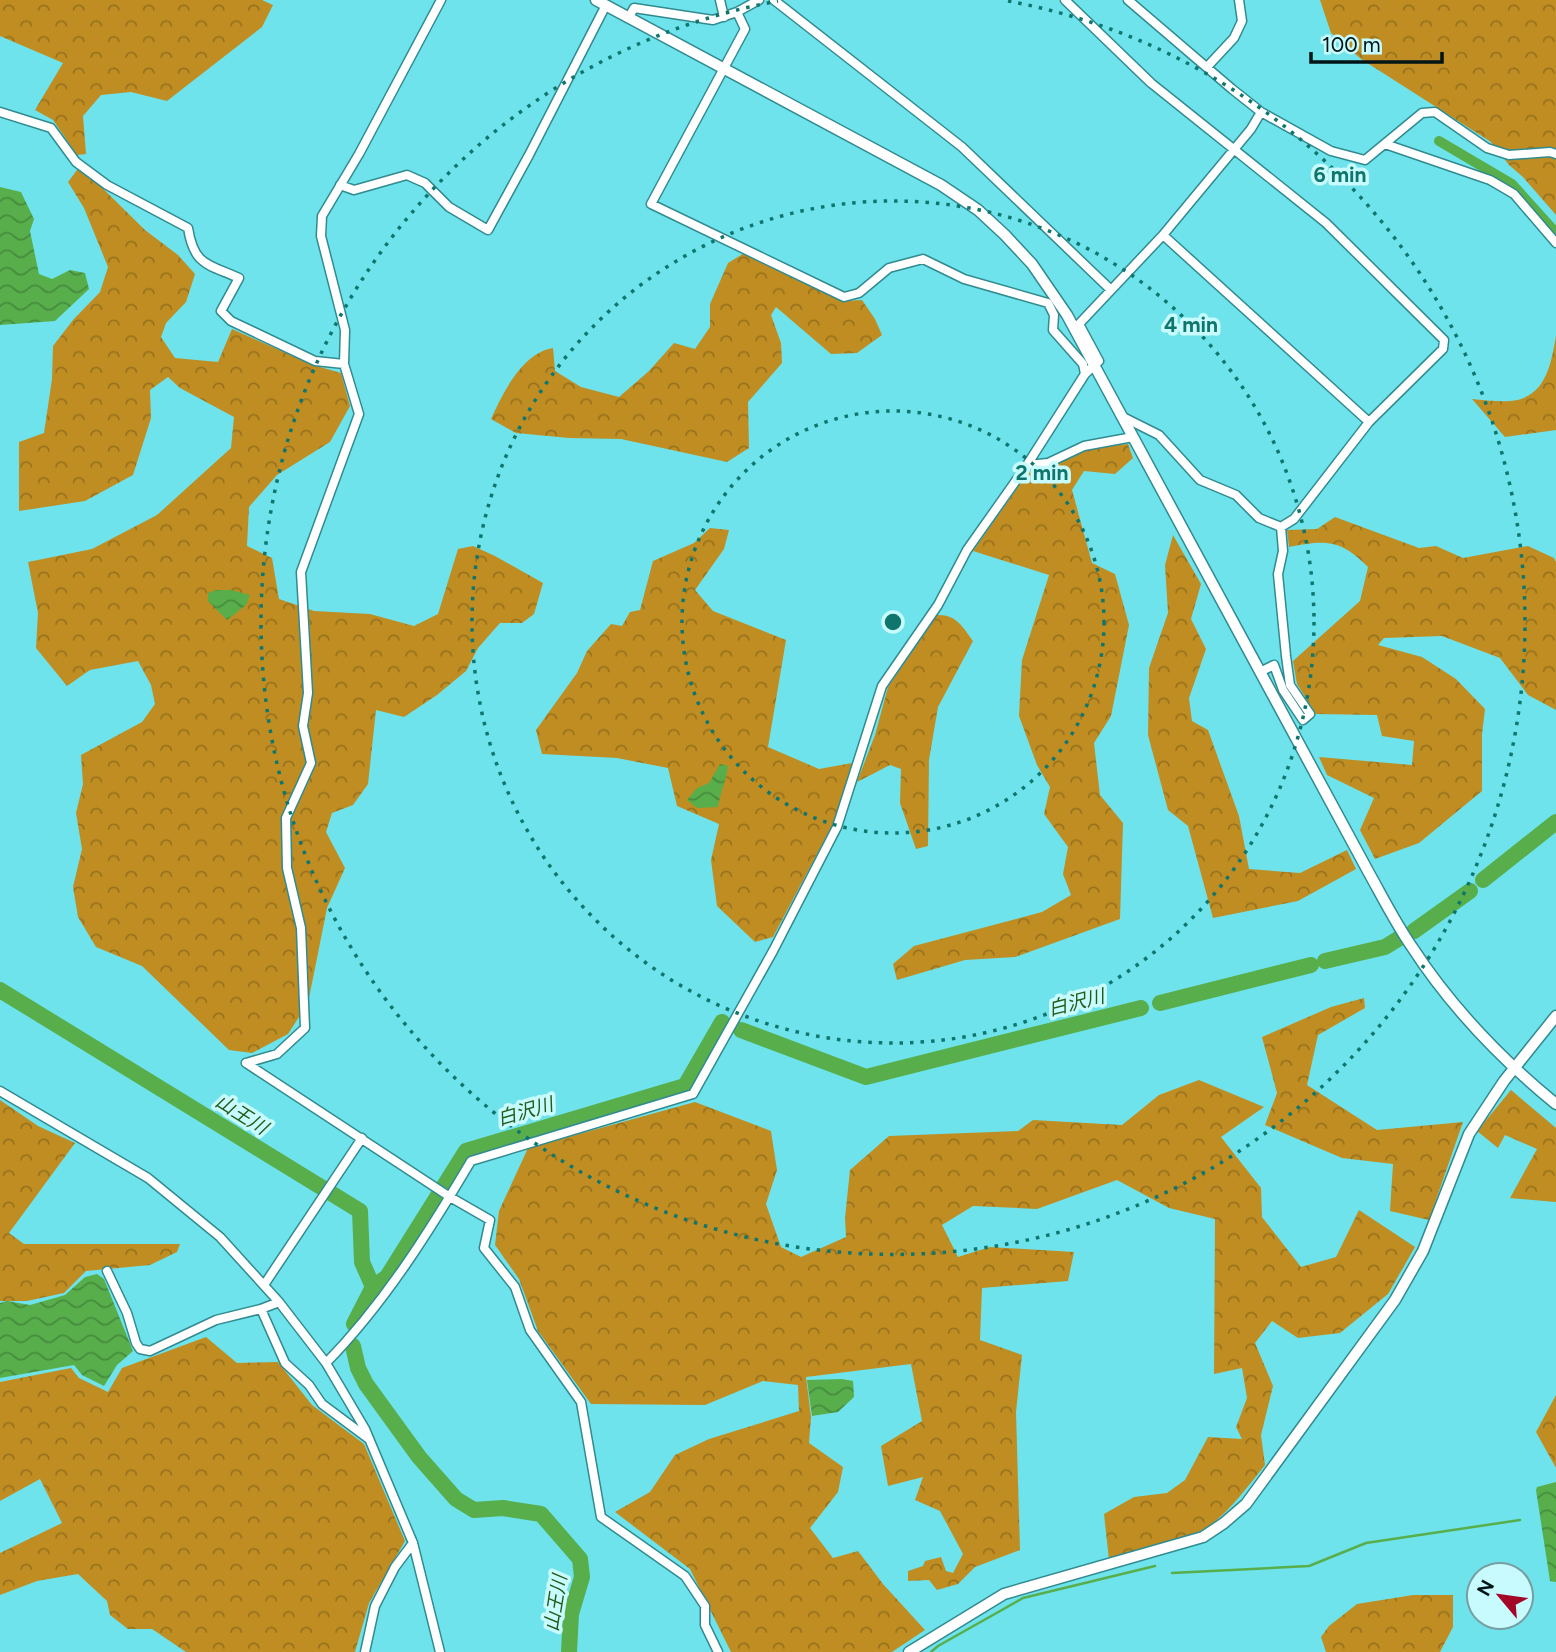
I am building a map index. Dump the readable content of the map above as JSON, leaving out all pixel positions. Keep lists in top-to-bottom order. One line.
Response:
{"water":["白沢川","山王川"],"scale_bar":"100 m","north":"top left","rings":["6 min","4 min","2 min"]}
